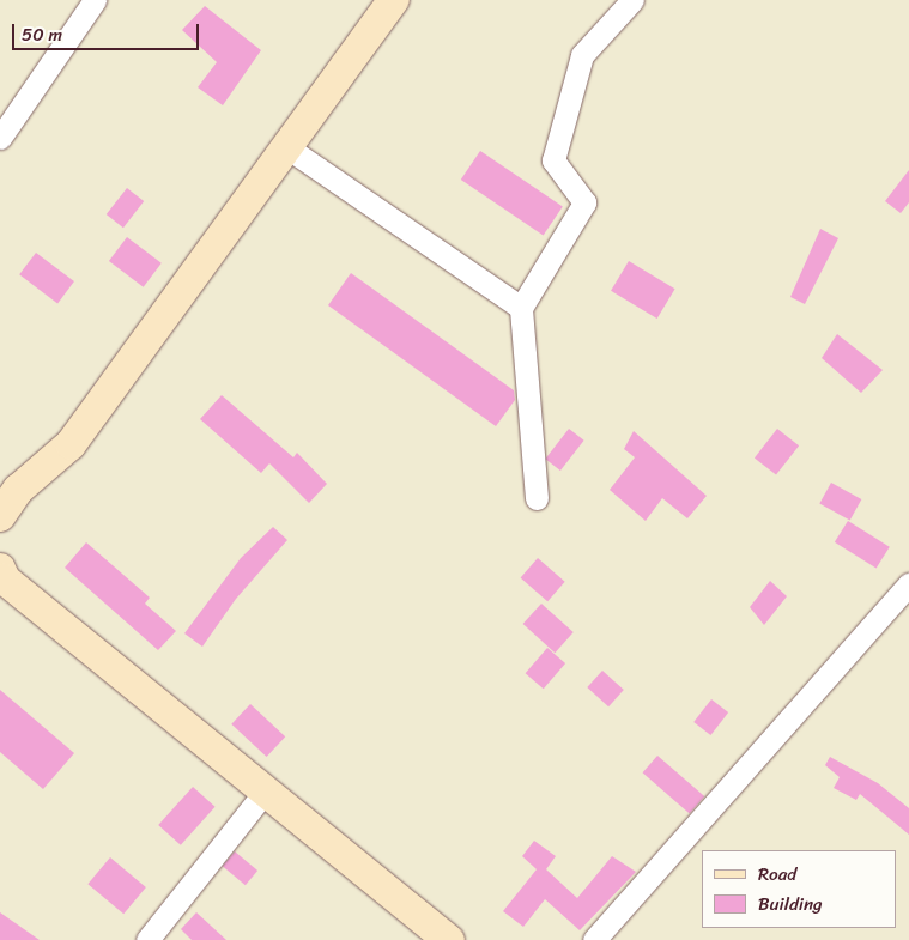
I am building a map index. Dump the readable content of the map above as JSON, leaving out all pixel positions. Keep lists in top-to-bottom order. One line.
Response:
{"legend":["Road","Building"],"scale_bar":"50 m"}
